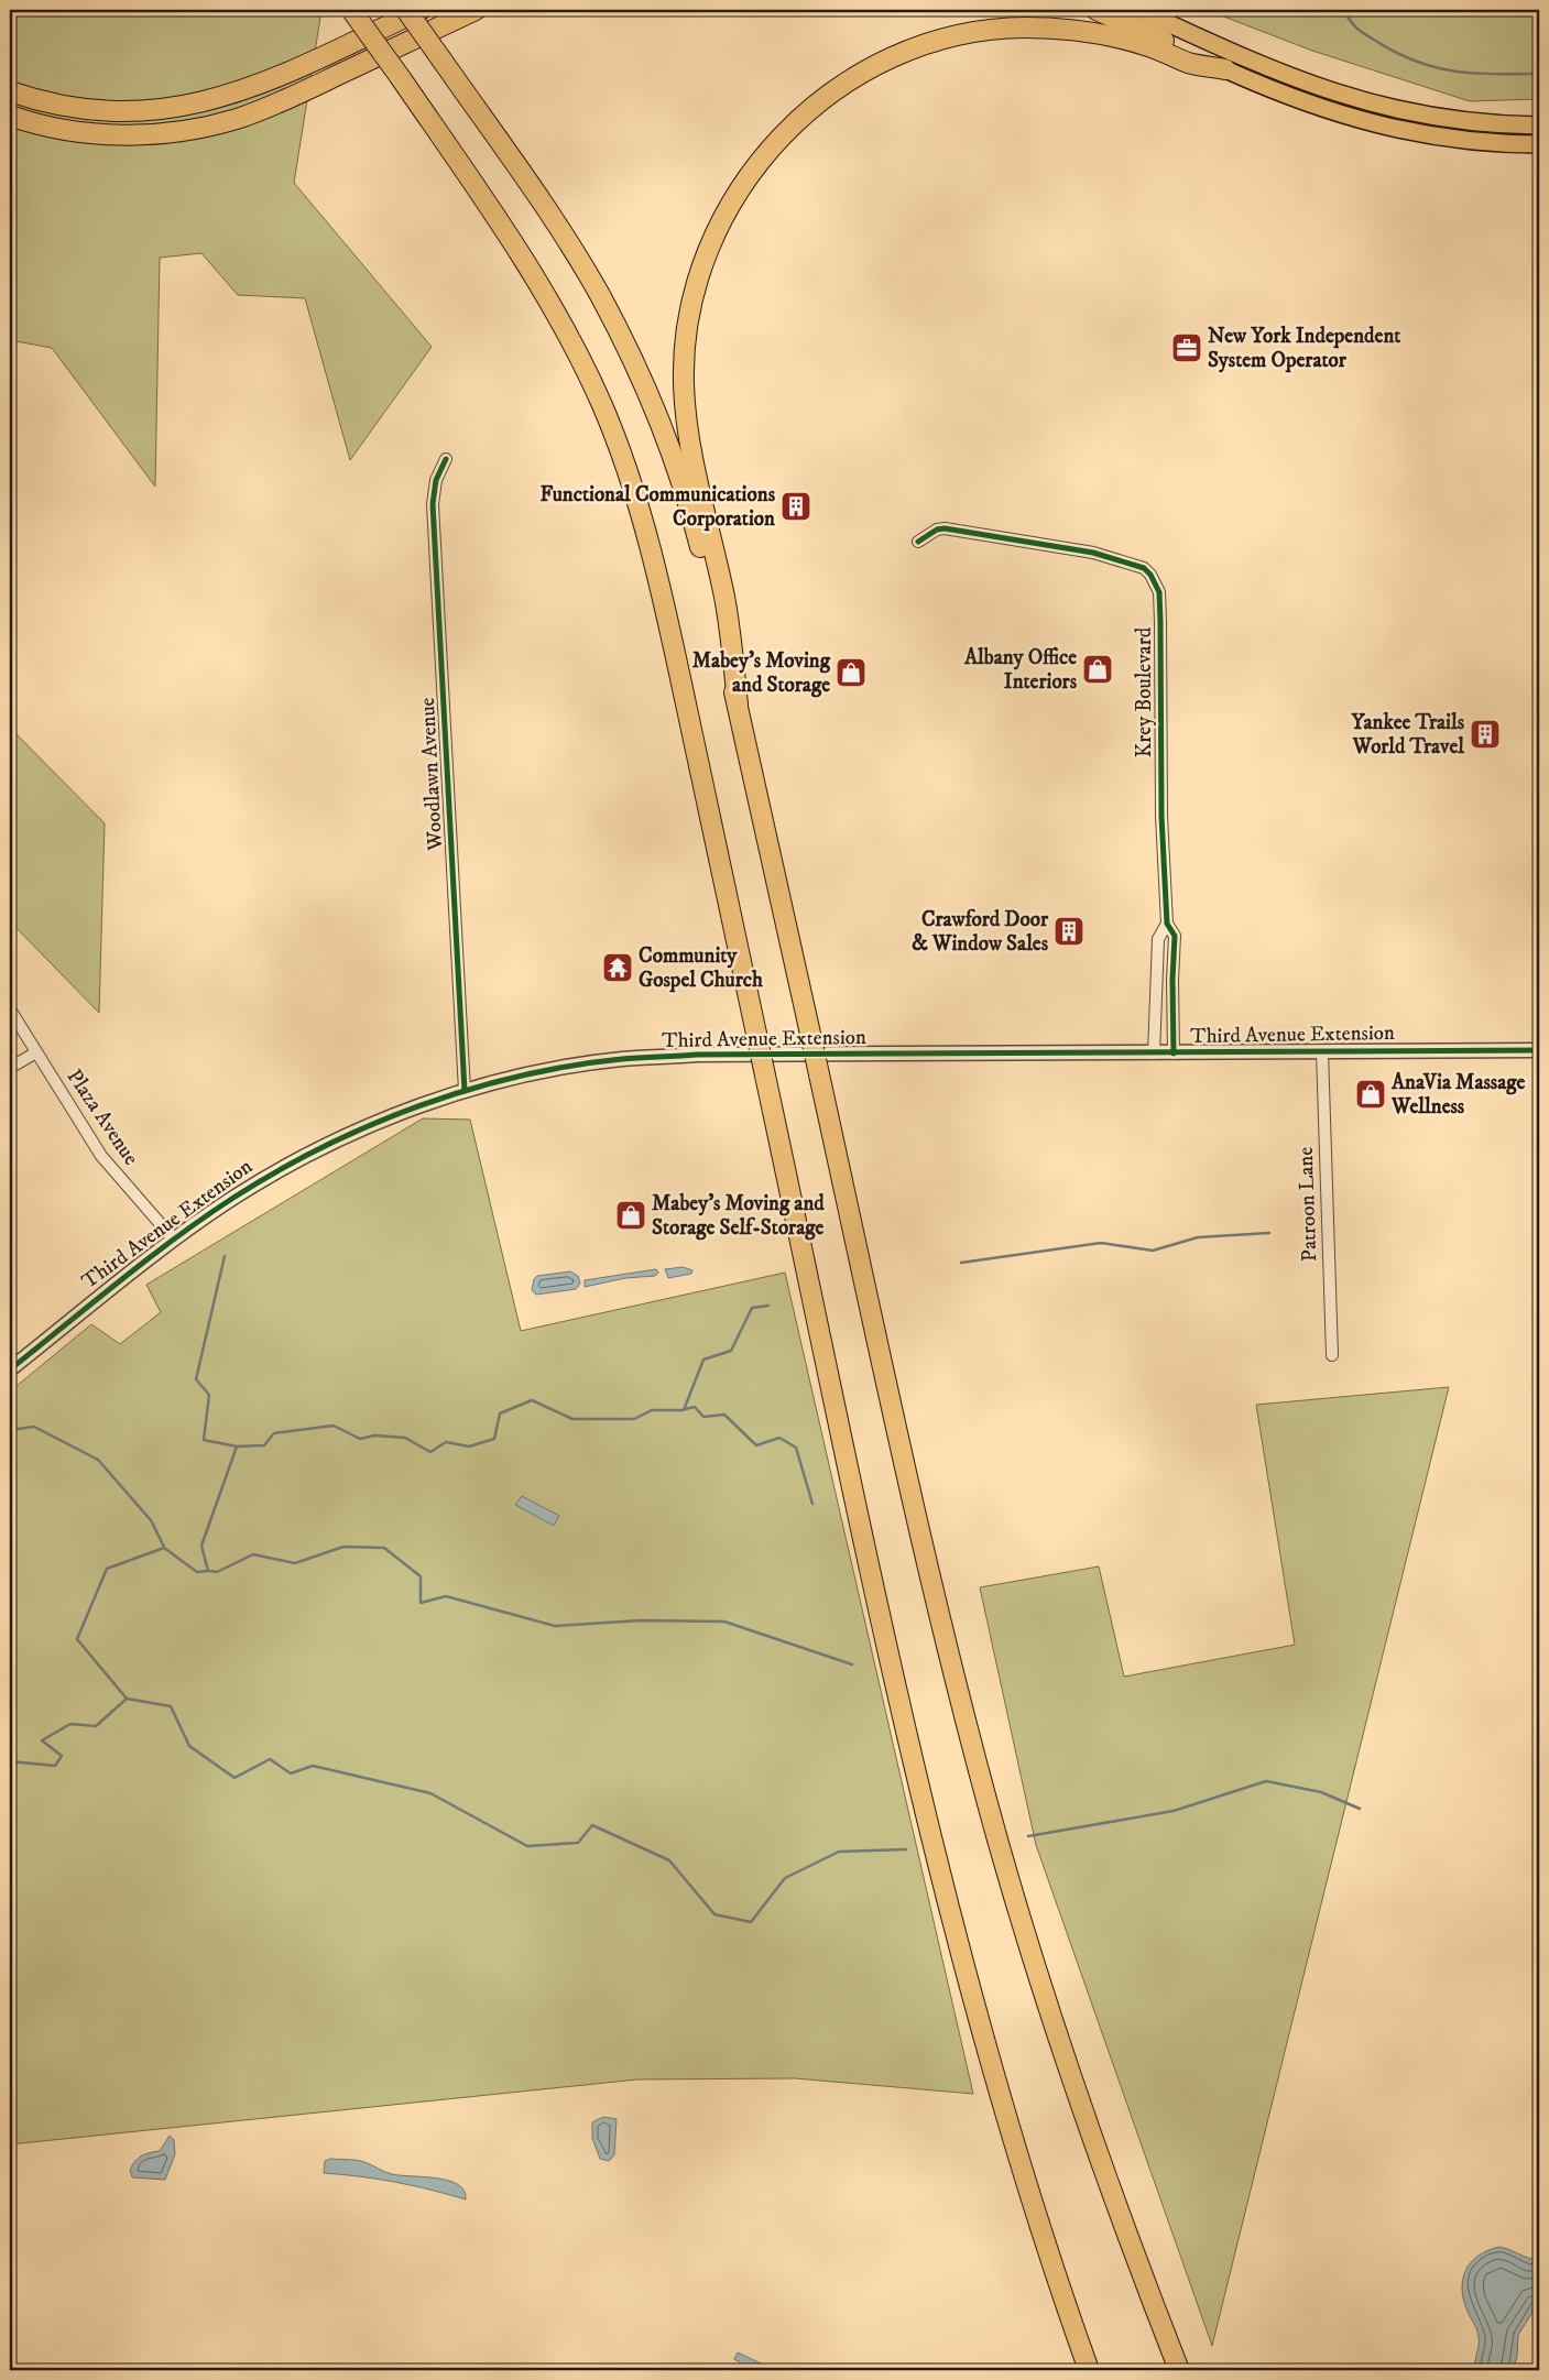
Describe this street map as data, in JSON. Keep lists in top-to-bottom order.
{
  "streets": {
    "street": [
      "Krey Boulevard",
      "Woodlawn Avenue",
      "Third Avenue Extension",
      "Plaza Avenue",
      "Patroon Lane"
    ]
  },
  "crossings": [
    ["Krey Boulevard", "Third Avenue Extension"],
    ["Woodlawn Avenue", "Third Avenue Extension"],
    ["Third Avenue Extension", "Plaza Avenue"],
    ["Third Avenue Extension", "Patroon Lane"]
  ],
  "places": {
    "office": ["New York Independent System Operator"],
    "building": ["Functional Communications Corporation", "Yankee Trails World Travel", "Crawford Door & Window Sales"],
    "shop": [
      "Albany Office Interiors",
      "Mabey's Moving and Storage",
      "AnaVia Massage Wellness",
      "Mabey's Moving and Storage Self-Storage"
    ],
    "temple": ["Community Gospel Church"]
  }
}
